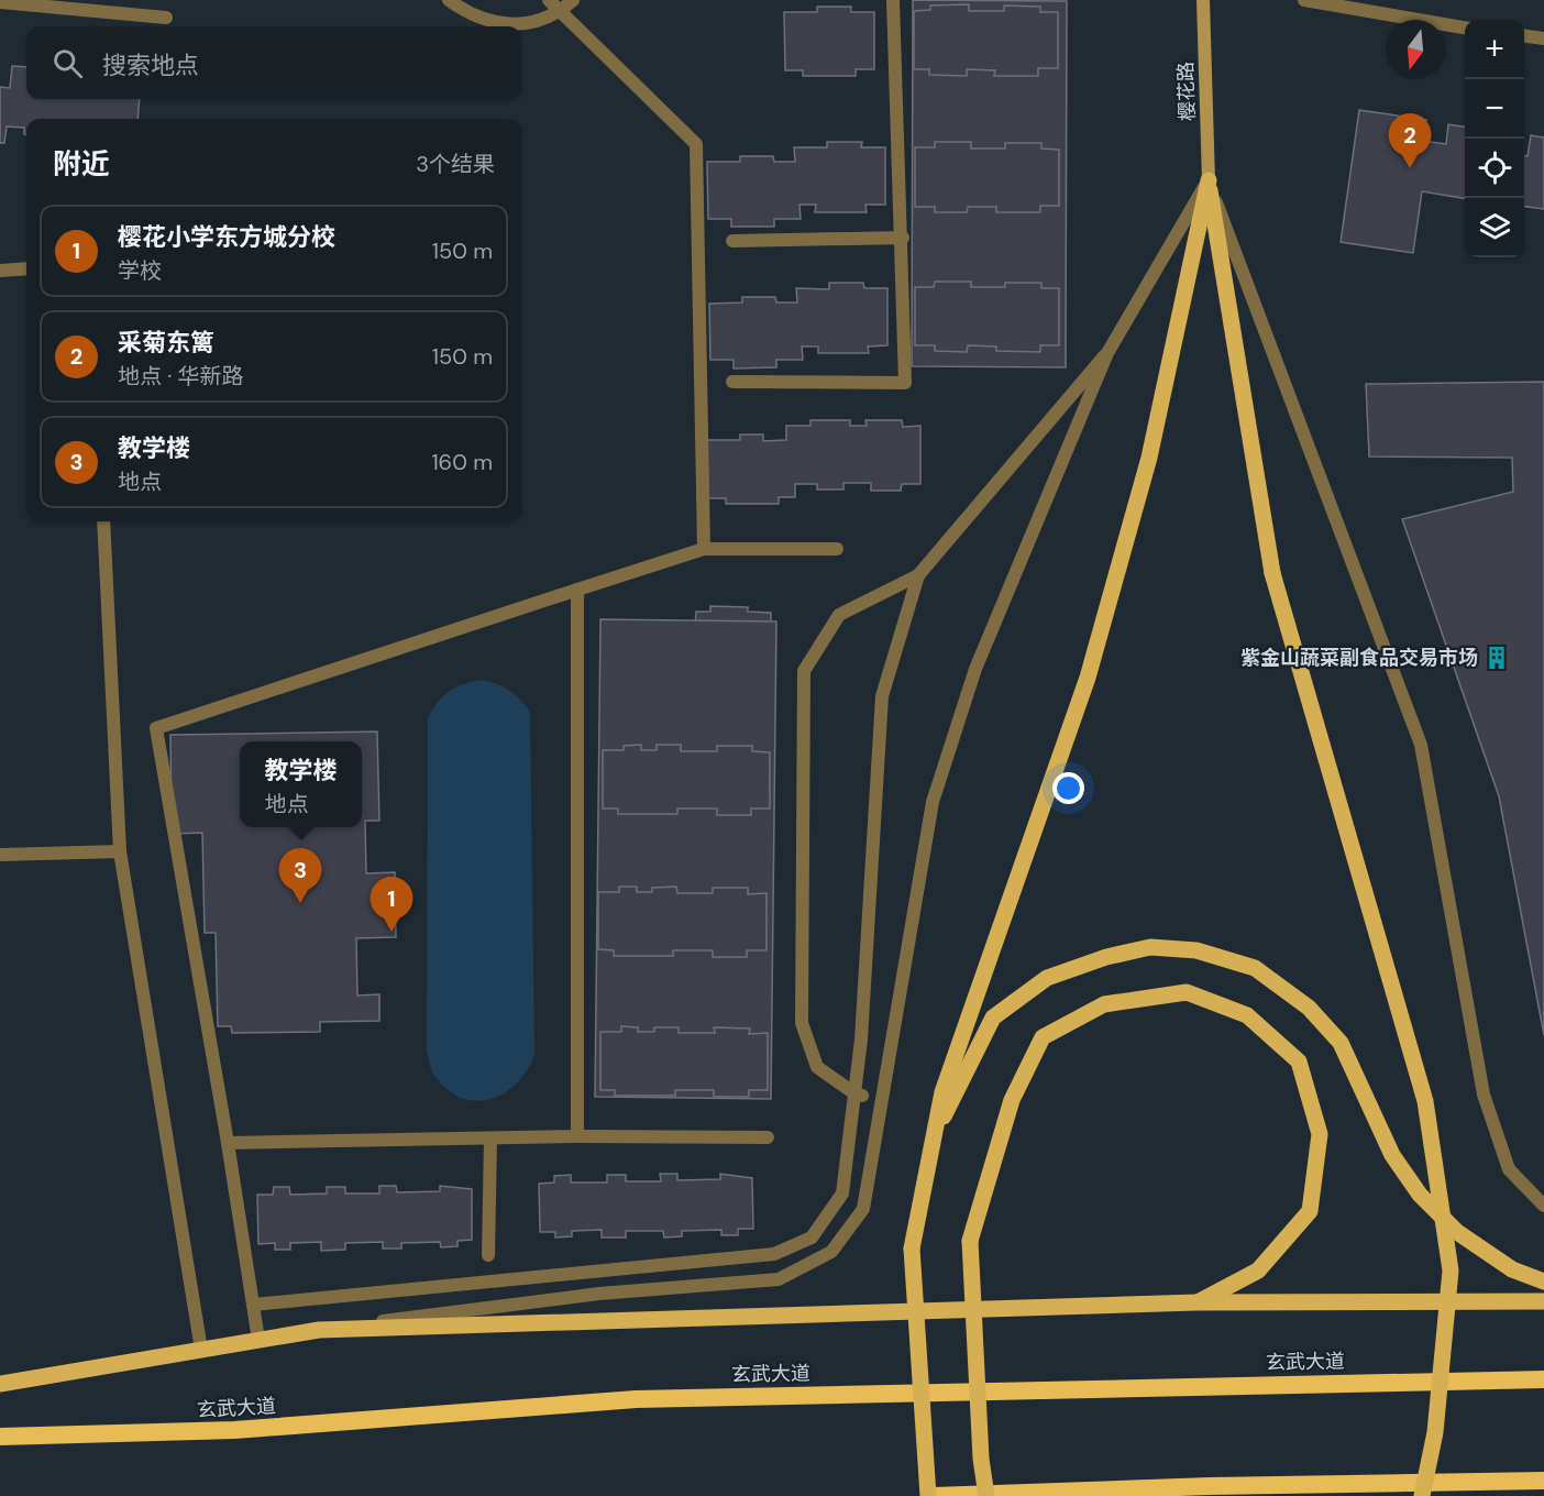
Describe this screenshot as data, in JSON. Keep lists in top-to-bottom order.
{
  "streets": {
    "highway": ["玄武大道"],
    "main road": ["樱花路"]
  },
  "places": {
    "building": ["紫金山蔬菜副食品交易市场"]
  },
  "north": "bottom",
  "page": {
    "map_buttons": ["+", "−"],
    "search": "搜索地点",
    "pins": ["2", "3", "1"],
    "heading": ["附近", "3个结果"],
    "list": [
      {
        "mark": "1",
        "name": "樱花小学东方城分校",
        "note": "学校",
        "value": "150 m"
      },
      {
        "mark": "2",
        "name": "采菊东篱",
        "note": "地点 · 华新路",
        "value": "150 m"
      },
      {
        "mark": "3",
        "name": "教学楼",
        "note": "地点",
        "value": "160 m"
      }
    ],
    "popup": ["教学楼", "地点"]
  }
}
